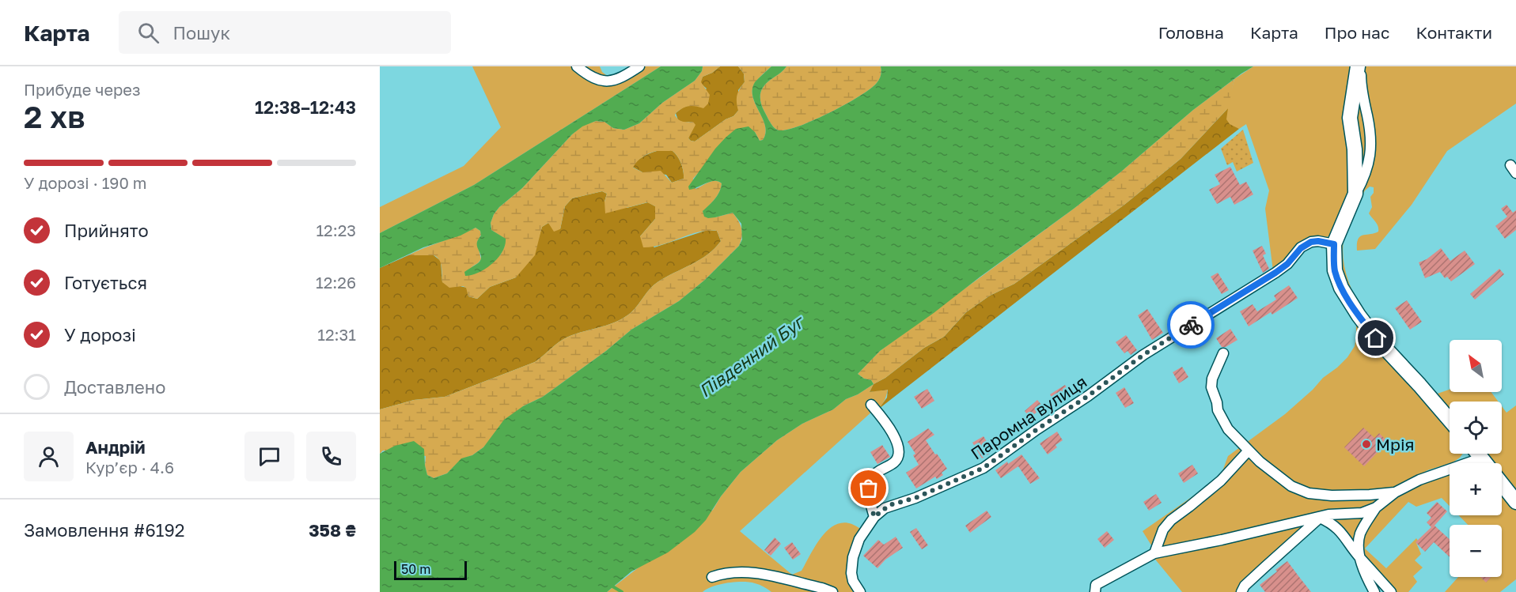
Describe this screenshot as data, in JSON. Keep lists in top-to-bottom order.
{
  "streets": {
    "street": ["Паромна вулиця"]
  },
  "water": ["Південний Буг"],
  "places": ["Мрія"],
  "scale_bar": "50 m",
  "north": "top left",
  "page": {
    "header": "Карта",
    "search": "Пошук",
    "nav": [
      "Головна",
      "Карта",
      "Про нас",
      "Контакти"
    ],
    "heading": ["2 хв", "Прибуде через", "12:38–12:43"],
    "panel": [
      "Андрій",
      "Кур’єр · 4.6",
      "Замовлення #6192",
      "358 ₴"
    ],
    "bar": "У дорозі · 190 m",
    "list": [
      ["Прийнято", "12:23"],
      ["Готується", "12:26"],
      ["У дорозі", "12:31"],
      "Доставлено"
    ],
    "map_buttons": ["+", "−"],
    "scale": "50 m"
  }
}
